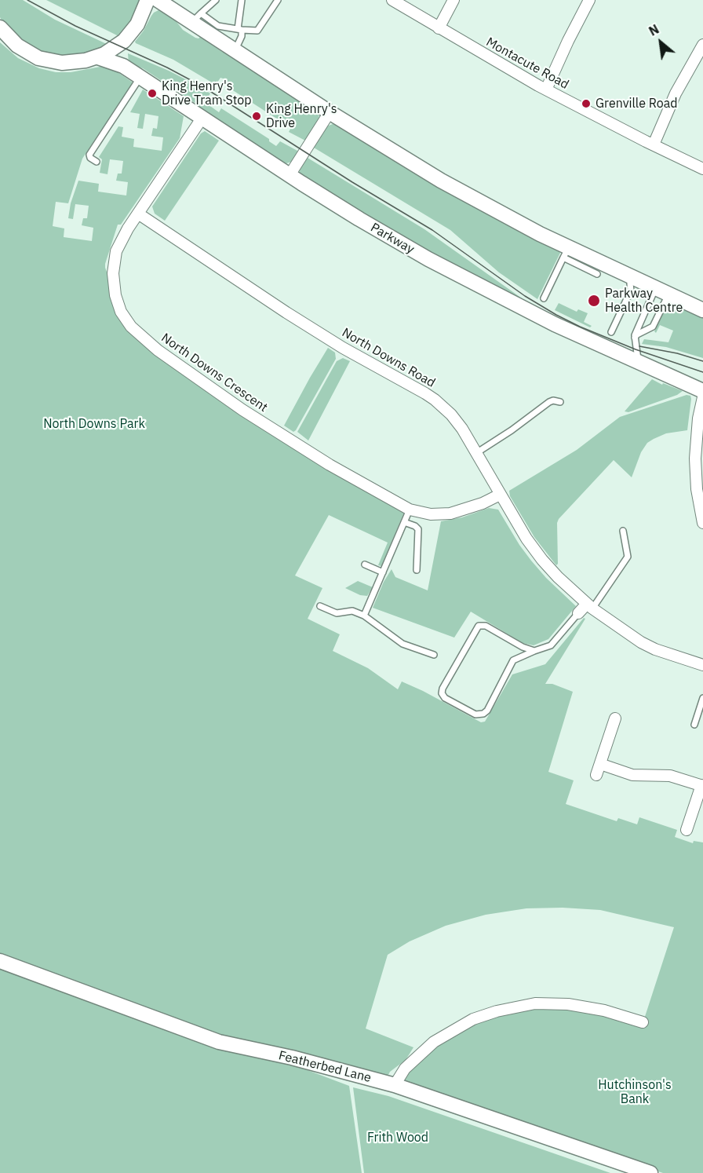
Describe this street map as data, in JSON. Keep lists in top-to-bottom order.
{
  "streets": {
    "street": [
      "Montacute Road",
      "Parkway",
      "North Downs Road",
      "North Downs Crescent",
      "Featherbed Lane"
    ]
  },
  "crossings": [
    ["Parkway", "North Downs Crescent"],
    ["North Downs Road", "North Downs Crescent"]
  ],
  "parks": ["North Downs Park", "Hutchinson's Bank", "Frith Wood"],
  "places": [
    "King Henry's Drive Tram Stop",
    "Grenville Road",
    "King Henry's Drive",
    "Parkway Health Centre"
  ],
  "north": "top left"
}
